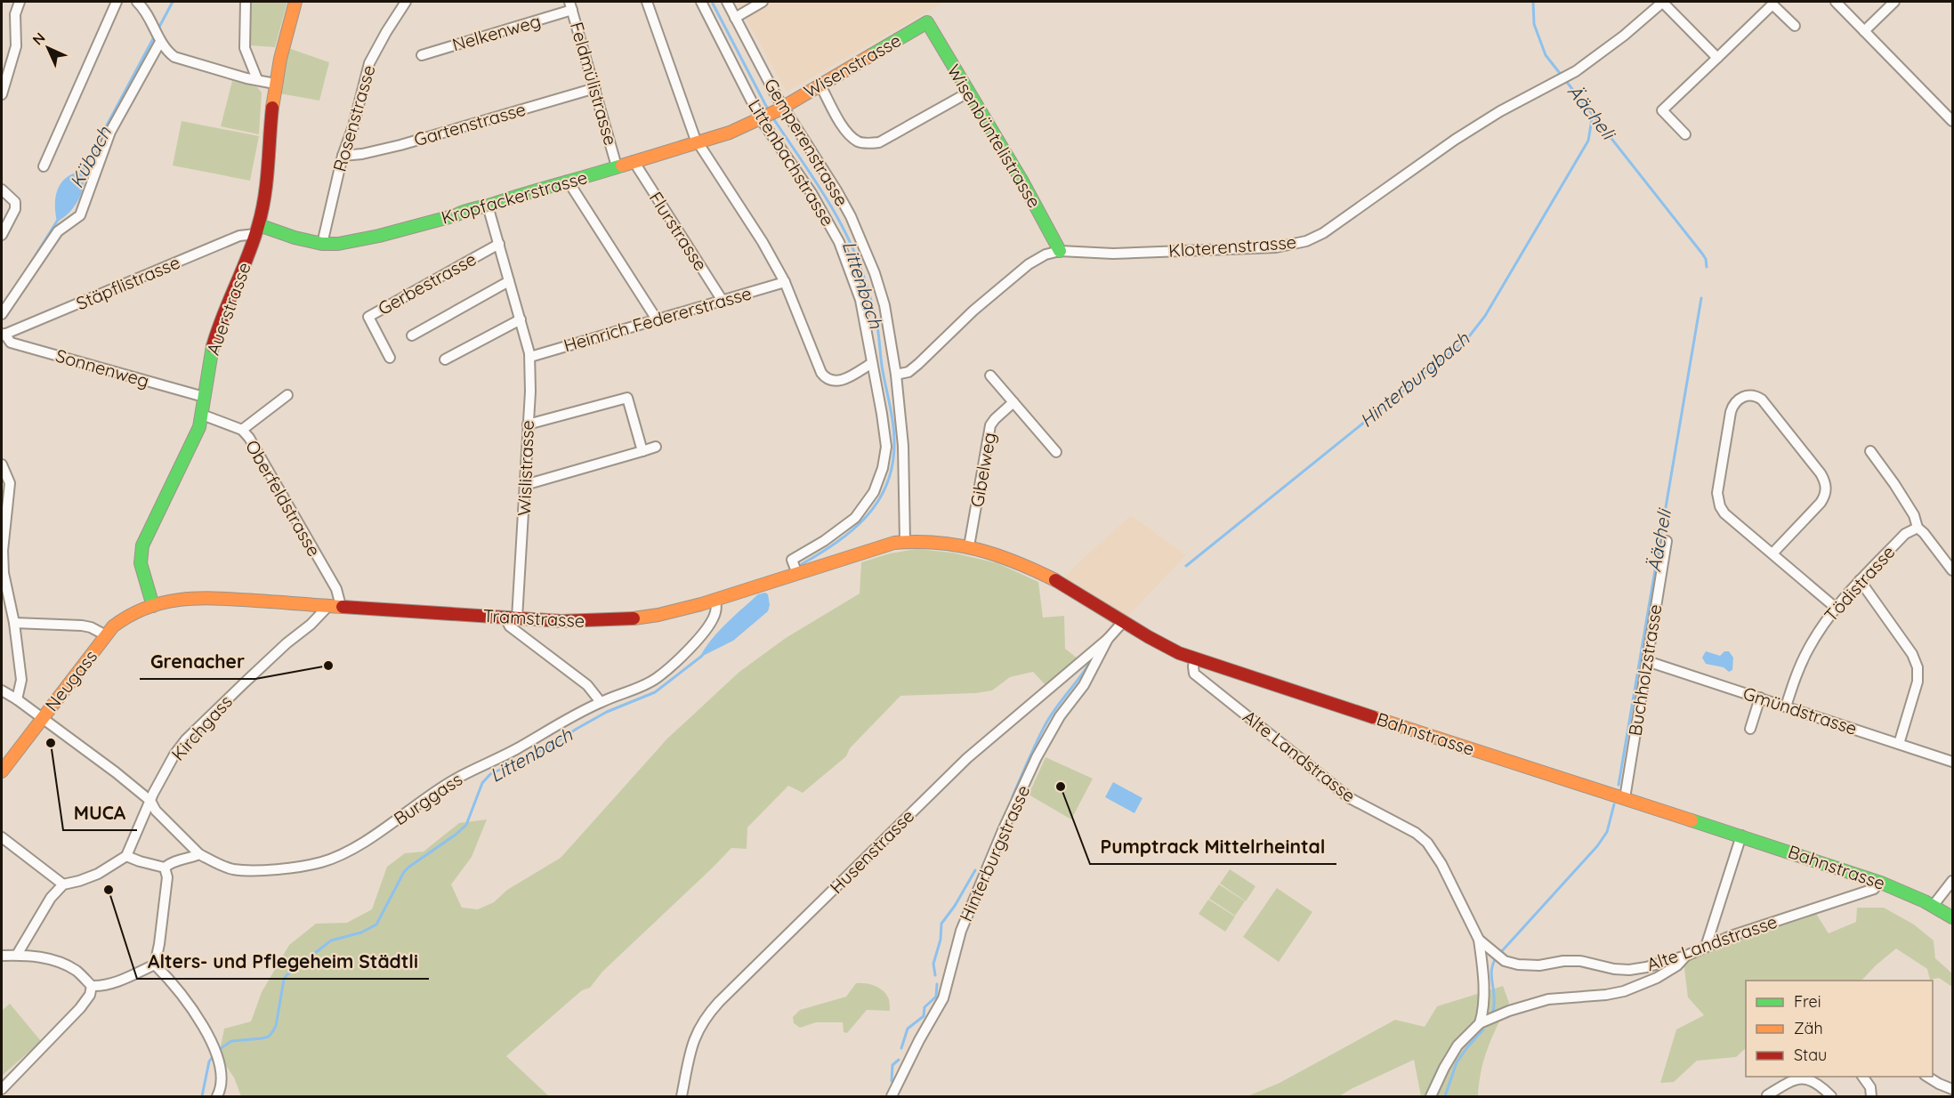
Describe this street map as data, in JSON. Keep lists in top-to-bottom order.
{
  "streets": {
    "main road": [
      "Wisenstrasse",
      "Wisenbüntelistrasse",
      "Kropfackerstrasse",
      "Auerstrasse",
      "Tramstrasse",
      "Neugass",
      "Bahnstrasse"
    ],
    "street": [
      "Nelkenweg",
      "Feldmülistrasse",
      "Rosenstrasse",
      "Gartenstrasse",
      "Gemperenstrasse",
      "Littenbachstrasse",
      "Flurstrasse",
      "Kloterenstrasse",
      "Stäpflistrasse",
      "Gerbestrasse",
      "Heinrich Federerstrasse",
      "Sonnenweg",
      "Wislistrasse",
      "Gibelweg",
      "Oberfeldstrasse",
      "Tödistrasse",
      "Buchholzstrasse",
      "Gmündstrasse",
      "Kirchgass",
      "Alte Landstrasse",
      "Burggass",
      "Husenstrasse",
      "Hinterburgstrasse"
    ]
  },
  "crossings": [
    ["Nelkenweg", "Feldmülistrasse"],
    ["Wisenstrasse", "Wisenbüntelistrasse"],
    ["Wisenstrasse", "Gemperenstrasse"],
    ["Wisenstrasse", "Littenbachstrasse"],
    ["Wisenstrasse", "Kropfackerstrasse"],
    ["Feldmülistrasse", "Gartenstrasse"],
    ["Feldmülistrasse", "Kropfackerstrasse"],
    ["Rosenstrasse", "Gartenstrasse"],
    ["Rosenstrasse", "Kropfackerstrasse"],
    ["Wisenbüntelistrasse", "Kloterenstrasse"],
    ["Gemperenstrasse", "Littenbachstrasse"],
    ["Gemperenstrasse", "Kropfackerstrasse"],
    ["Gemperenstrasse", "Kloterenstrasse"],
    ["Gemperenstrasse", "Tramstrasse"],
    ["Gemperenstrasse", "Bahnstrasse"],
    ["Littenbachstrasse", "Kropfackerstrasse"],
    ["Littenbachstrasse", "Tramstrasse"],
    ["Kropfackerstrasse", "Flurstrasse"],
    ["Kropfackerstrasse", "Stäpflistrasse"],
    ["Kropfackerstrasse", "Auerstrasse"],
    ["Kropfackerstrasse", "Wislistrasse"],
    ["Flurstrasse", "Heinrich Federerstrasse"],
    ["Stäpflistrasse", "Auerstrasse"],
    ["Stäpflistrasse", "Sonnenweg"],
    ["Gerbestrasse", "Wislistrasse"],
    ["Auerstrasse", "Sonnenweg"],
    ["Auerstrasse", "Oberfeldstrasse"],
    ["Auerstrasse", "Tramstrasse"],
    ["Auerstrasse", "Neugass"],
    ["Heinrich Federerstrasse", "Wislistrasse"],
    ["Wislistrasse", "Tramstrasse"],
    ["Gibelweg", "Bahnstrasse"],
    ["Oberfeldstrasse", "Tramstrasse"],
    ["Oberfeldstrasse", "Kirchgass"],
    ["Tödistrasse", "Gmündstrasse"],
    ["Tramstrasse", "Neugass"],
    ["Tramstrasse", "Kirchgass"],
    ["Tramstrasse", "Bahnstrasse"],
    ["Tramstrasse", "Burggass"],
    ["Buchholzstrasse", "Gmündstrasse"],
    ["Buchholzstrasse", "Bahnstrasse"],
    ["Neugass", "Burggass"],
    ["Kirchgass", "Burggass"],
    ["Bahnstrasse", "Alte Landstrasse"],
    ["Bahnstrasse", "Hinterburgstrasse"],
    ["Husenstrasse", "Hinterburgstrasse"]
  ],
  "water": [
    "Äächeli",
    "Kübach",
    "Littenbach",
    "Hinterburgbach"
  ],
  "places": [
    "Grenacher",
    "MUCA",
    "Pumptrack Mittelrheintal",
    "Alters- und Pflegeheim Städtli"
  ],
  "legend": ["Frei", "Zäh", "Stau"],
  "north": "top left"
}
